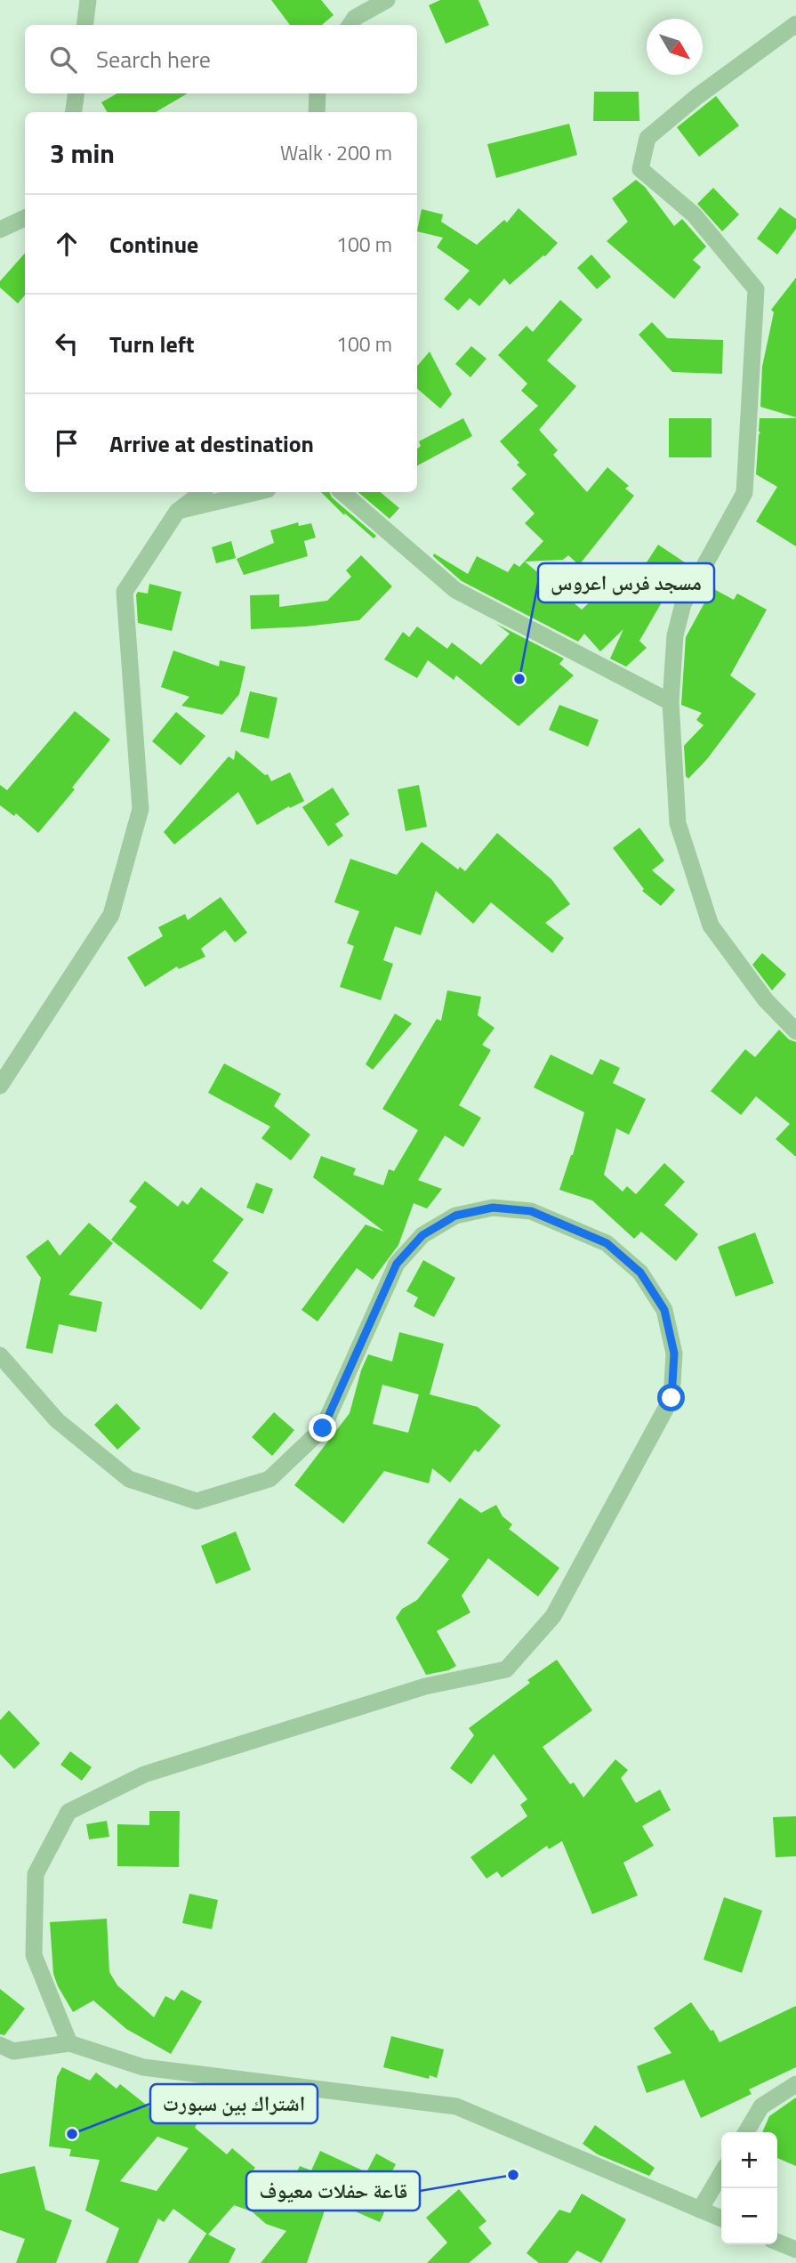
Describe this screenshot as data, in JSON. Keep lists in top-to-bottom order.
{
  "places": ["مسجد فرس اعروس", "اشتراك بين سبورت", "قاعة حفلات معيوف"],
  "north": "bottom right",
  "page": {
    "search": "Search here",
    "heading": ["3 min", "Walk · 200 m"],
    "list": [
      ["Continue", "100 m"],
      ["Turn left", "100 m"],
      "Arrive at destination"
    ],
    "map_buttons": ["+", "−"]
  }
}
